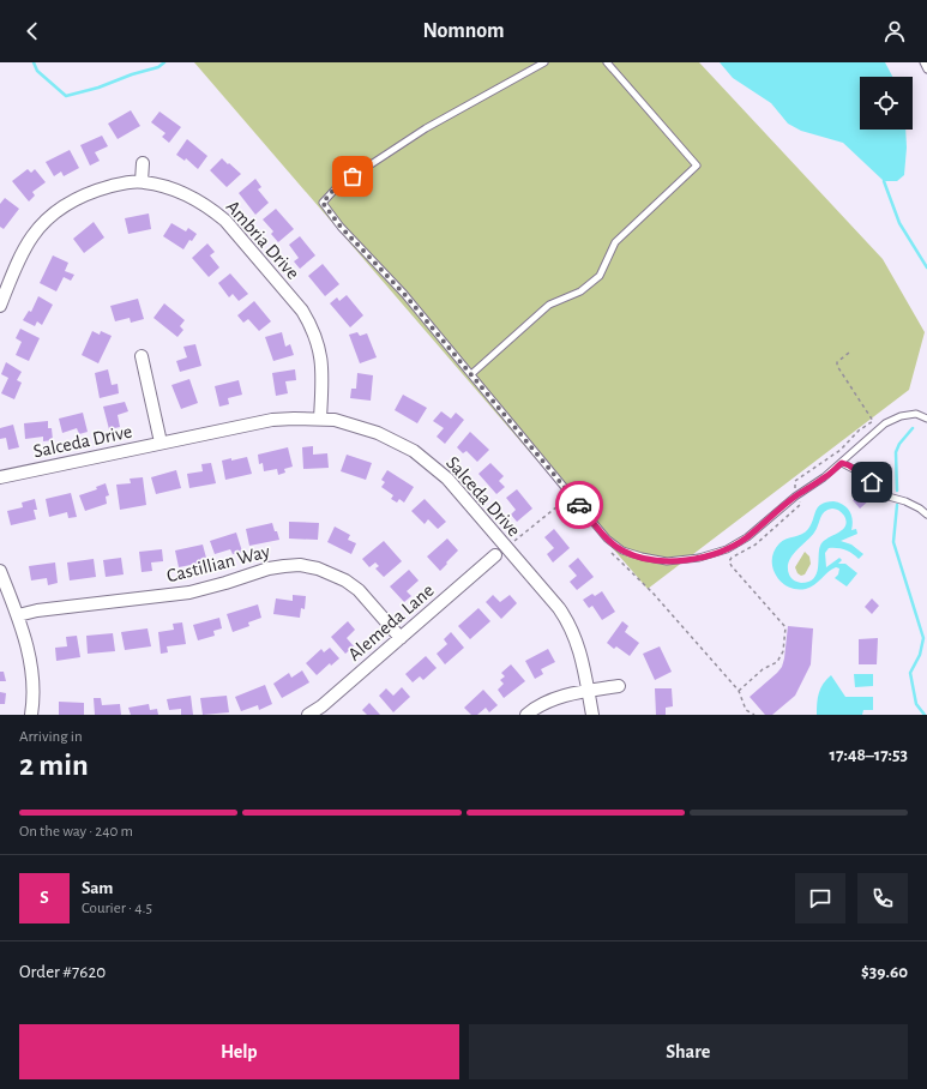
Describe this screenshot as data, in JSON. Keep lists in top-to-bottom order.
{
  "streets": {
    "street": [
      "Ambria Drive",
      "Salceda Drive",
      "Castillian Way",
      "Alemeda Lane"
    ]
  },
  "crossings": [
    ["Ambria Drive", "Salceda Drive"],
    ["Castillian Way", "Alemeda Lane"]
  ],
  "page": {
    "header": "Nomnom",
    "heading": ["2 min", "Arriving in", "17:48–17:53"],
    "panel": [
      "Sam",
      "Courier · 4.5",
      "Order #7620",
      "$39.60"
    ],
    "bar": "On the way · 240 m",
    "round": "S",
    "buttons": ["Help", "Share"]
  }
}
